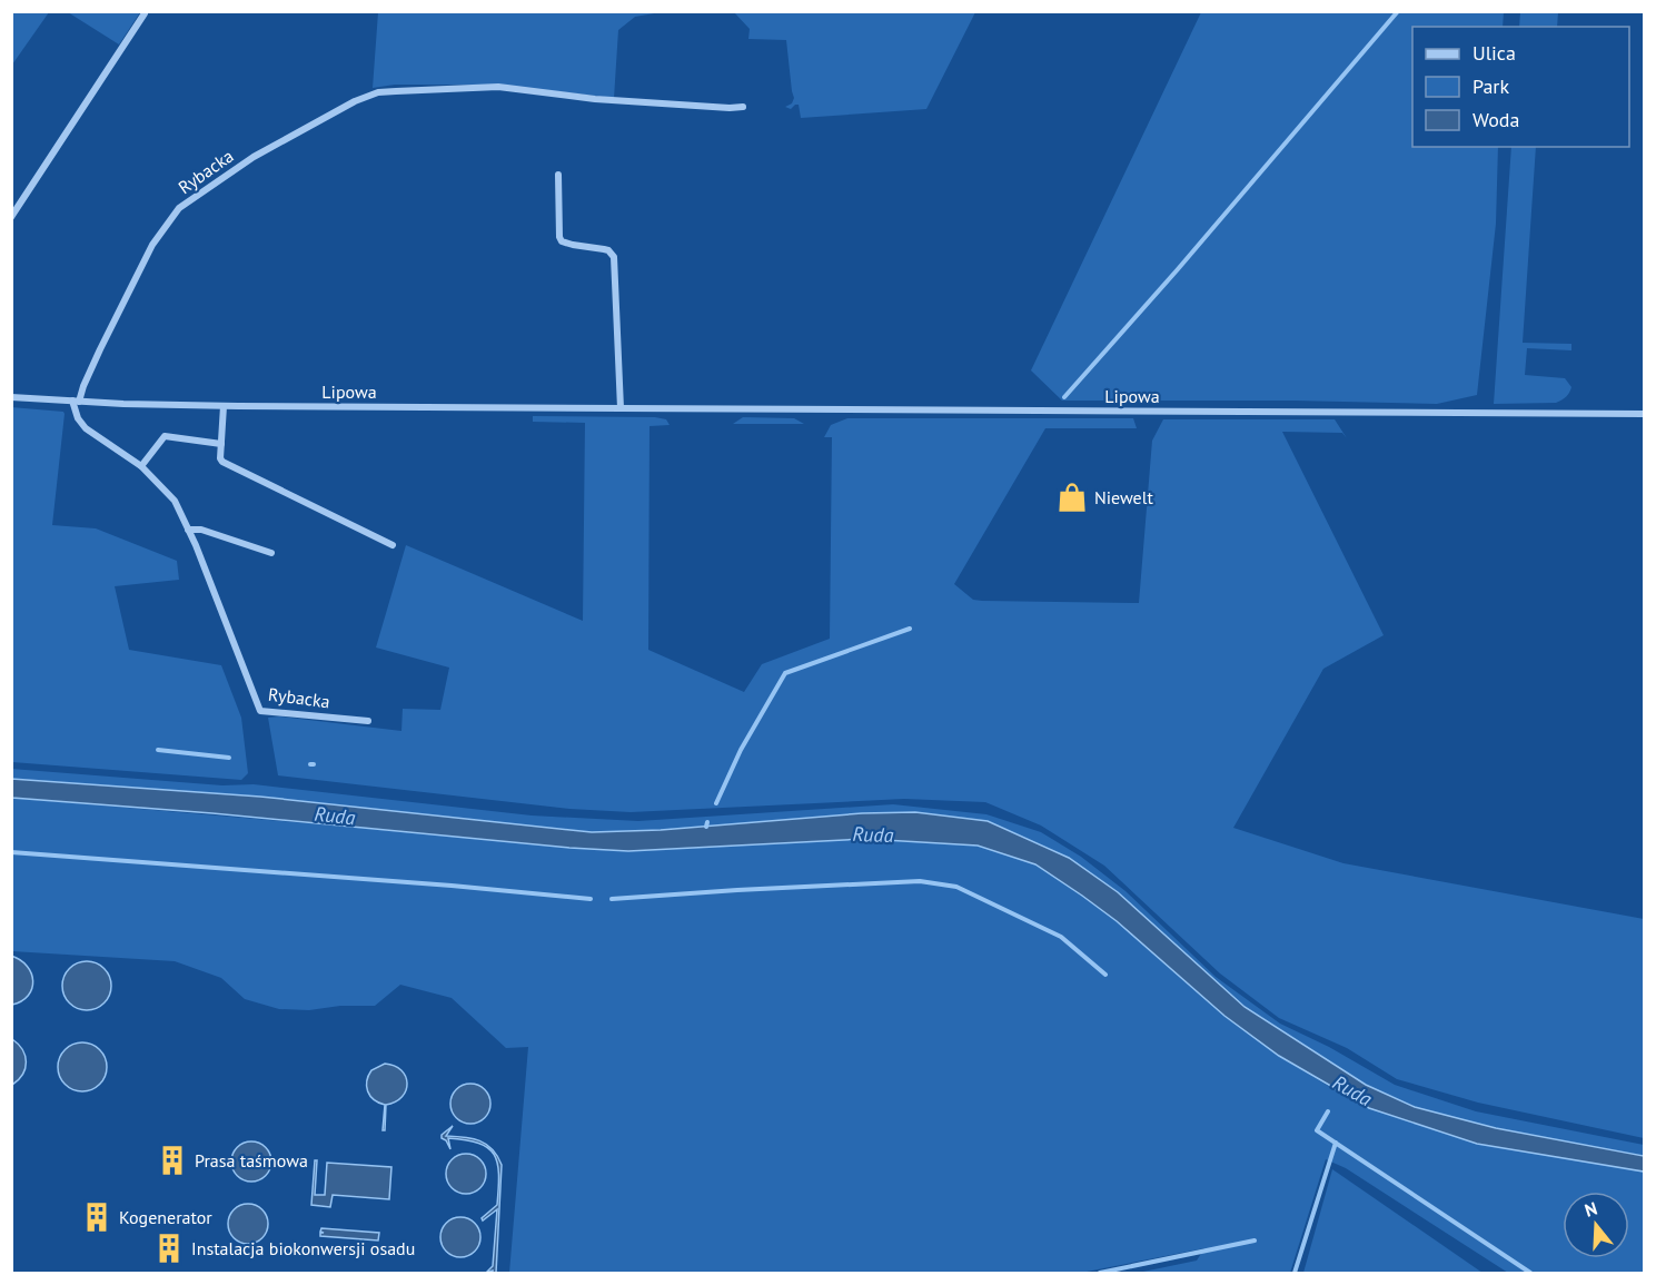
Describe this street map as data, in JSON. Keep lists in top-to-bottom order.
{
  "streets": {
    "street": ["Rybacka", "Lipowa"]
  },
  "crossings": [
    ["Rybacka", "Lipowa"]
  ],
  "water": ["Ruda"],
  "places": {
    "shop": ["Niewelt"],
    "building": ["Prasa taśmowa", "Kogenerator", "Instalacja biokonwersji osadu"]
  },
  "legend": ["Ulica", "Park", "Woda"],
  "north": "top"
}
